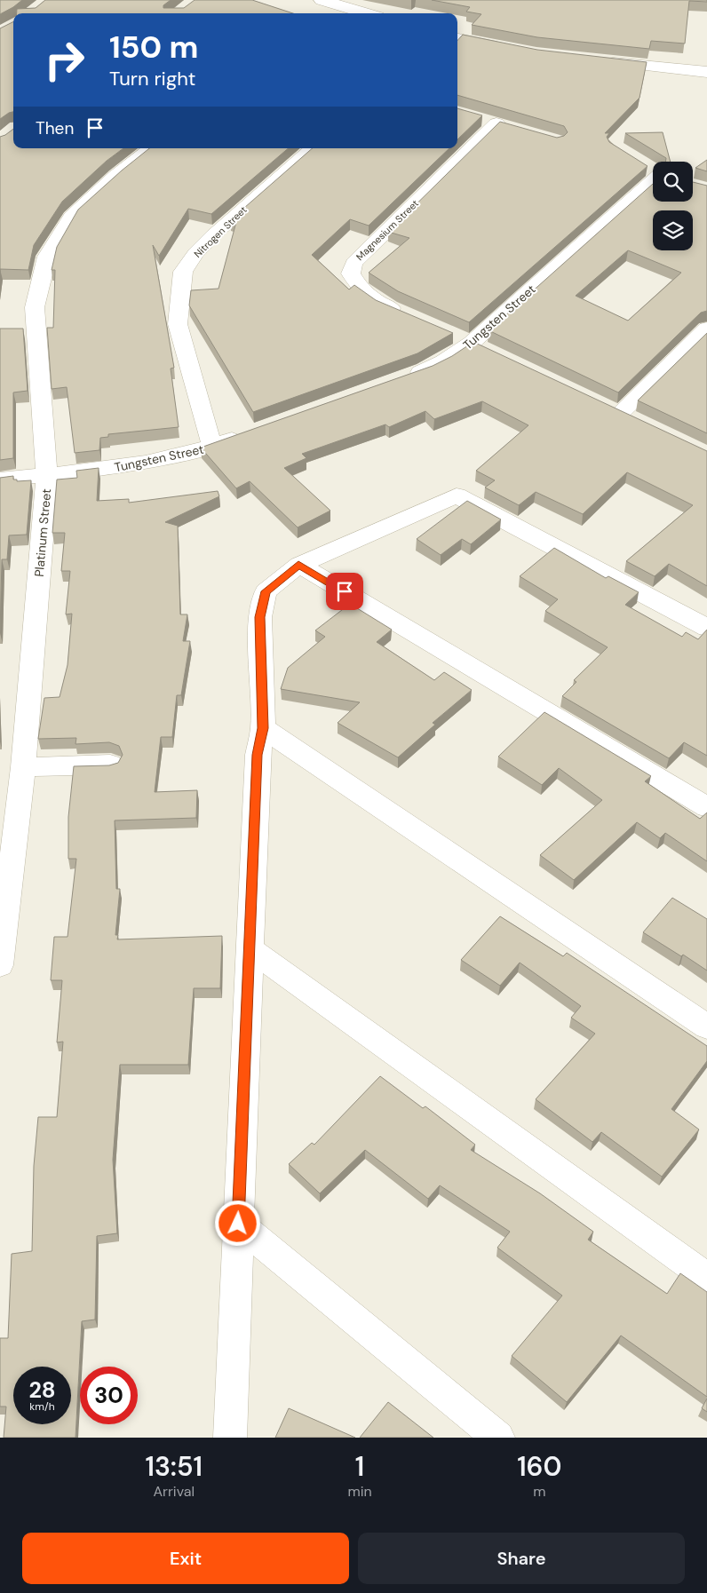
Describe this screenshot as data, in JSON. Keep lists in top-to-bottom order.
{
  "streets": {
    "street": [
      "Magnesium Street",
      "Nitrogen Street",
      "Tungsten Street",
      "Platinum Street"
    ]
  },
  "crossings": [
    ["Nitrogen Street", "Tungsten Street"],
    ["Tungsten Street", "Platinum Street"]
  ],
  "page": {
    "turn": ["150 m", "Turn right"],
    "then": "Then",
    "speed": "28 km/h",
    "limit": "30",
    "eta": [
      "13:51",
      "Arrival",
      "1",
      "min",
      "160",
      "m"
    ],
    "buttons": ["Exit", "Share"]
  }
}
